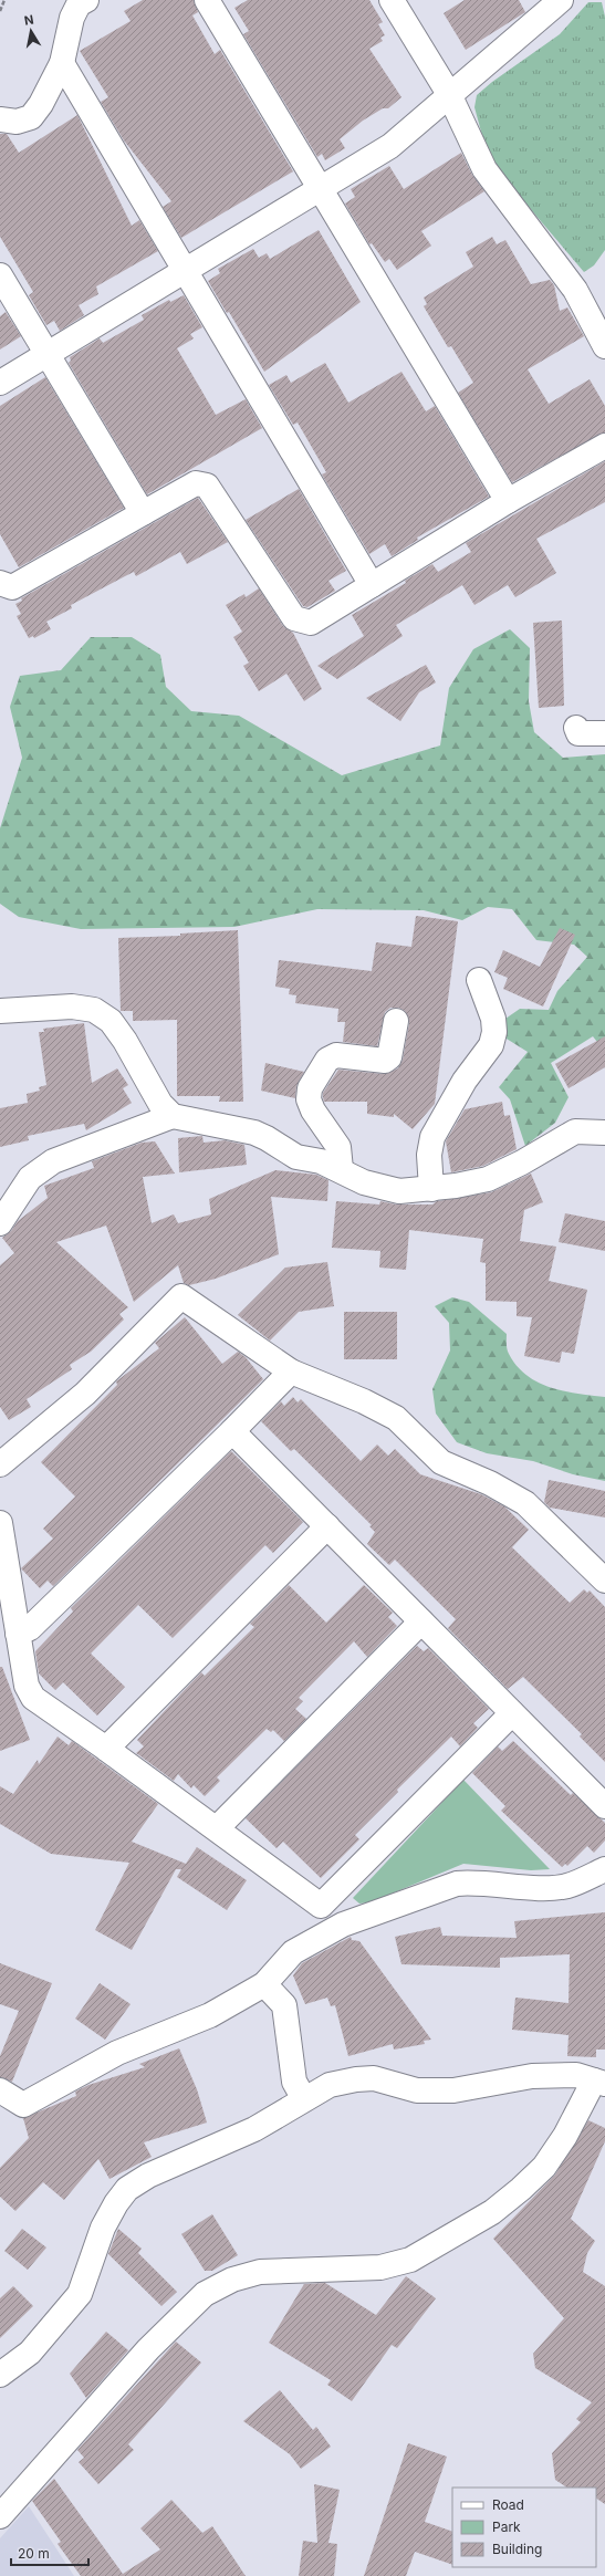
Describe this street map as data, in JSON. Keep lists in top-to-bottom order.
{
  "legend": ["Road", "Park", "Building"],
  "scale_bar": "20 m",
  "north": "top"
}
